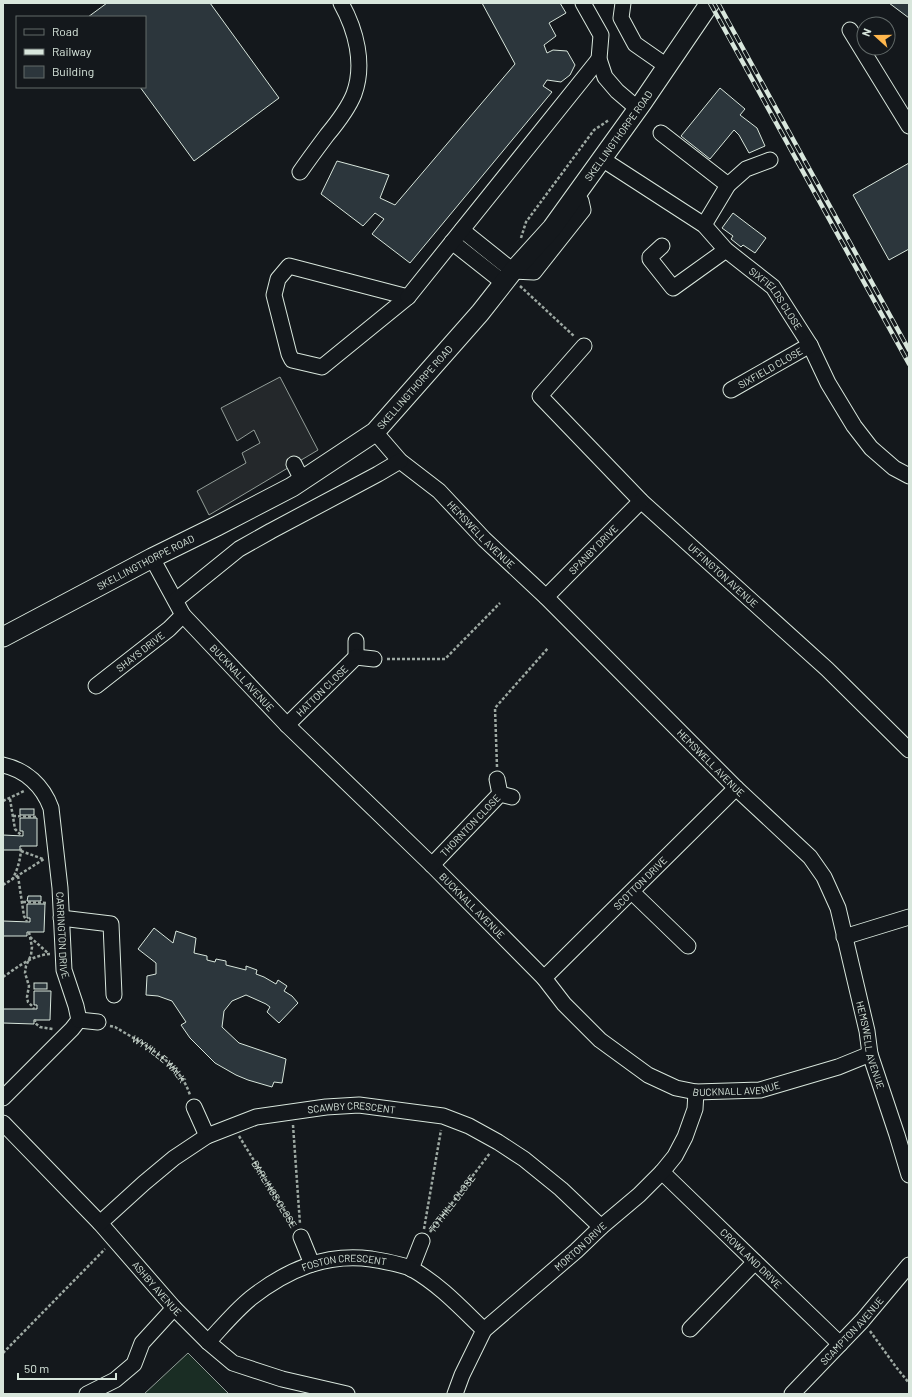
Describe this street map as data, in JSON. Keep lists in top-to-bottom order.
{
  "streets": {
    "main road": ["SKELLINGTHORPE ROAD"],
    "street": [
      "SIXFIELDS CLOSE",
      "SIXFIELD CLOSE",
      "HEMSWELL AVENUE",
      "SPANBY DRIVE",
      "UFFINGTON AVENUE",
      "SHAYS DRIVE",
      "BUCKNALL AVENUE",
      "HATTON CLOSE",
      "THORNTON CLOSE",
      "SCOTTON DRIVE",
      "CARRINGTON DRIVE",
      "SCAWBY CRESCENT",
      "BARLINGS CLOSE",
      "TOTHILL CLOSE",
      "MORTON DRIVE",
      "CROWLAND DRIVE",
      "FOSTON CRESCENT",
      "ASHBY AVENUE",
      "SCAMPTON AVENUE"
    ],
    "path": ["WYVILLE WALK"]
  },
  "crossings": [
    ["SKELLINGTHORPE ROAD", "SIXFIELDS CLOSE"],
    ["SKELLINGTHORPE ROAD", "HEMSWELL AVENUE"],
    ["SKELLINGTHORPE ROAD", "BUCKNALL AVENUE"],
    ["SIXFIELDS CLOSE", "SIXFIELD CLOSE"],
    ["HEMSWELL AVENUE", "SPANBY DRIVE"],
    ["HEMSWELL AVENUE", "BUCKNALL AVENUE"],
    ["HEMSWELL AVENUE", "SCOTTON DRIVE"],
    ["SPANBY DRIVE", "UFFINGTON AVENUE"],
    ["SHAYS DRIVE", "BUCKNALL AVENUE"],
    ["BUCKNALL AVENUE", "HATTON CLOSE"],
    ["BUCKNALL AVENUE", "THORNTON CLOSE"],
    ["BUCKNALL AVENUE", "SCOTTON DRIVE"],
    ["BUCKNALL AVENUE", "MORTON DRIVE"],
    ["SCAWBY CRESCENT", "BARLINGS CLOSE"],
    ["SCAWBY CRESCENT", "TOTHILL CLOSE"],
    ["SCAWBY CRESCENT", "MORTON DRIVE"],
    ["SCAWBY CRESCENT", "ASHBY AVENUE"],
    ["BARLINGS CLOSE", "FOSTON CRESCENT"],
    ["TOTHILL CLOSE", "FOSTON CRESCENT"],
    ["MORTON DRIVE", "CROWLAND DRIVE"],
    ["MORTON DRIVE", "FOSTON CRESCENT"],
    ["CROWLAND DRIVE", "SCAMPTON AVENUE"],
    ["FOSTON CRESCENT", "ASHBY AVENUE"]
  ],
  "legend": ["Road", "Railway", "Building"],
  "scale_bar": "50 m",
  "north": "left"
}
